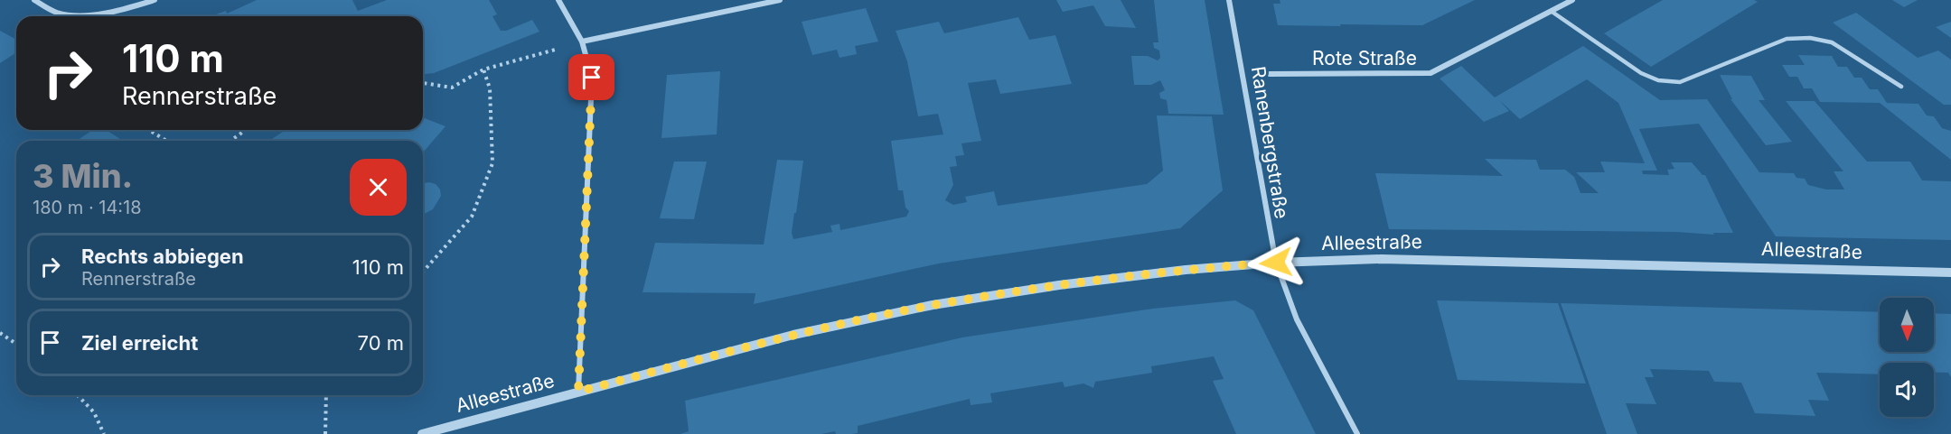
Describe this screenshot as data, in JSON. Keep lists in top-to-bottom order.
{
  "streets": {
    "street": ["Rote Straße", "Ranenbergstraße", "Alleestraße"]
  },
  "crossings": [
    ["Ranenbergstraße", "Alleestraße"]
  ],
  "north": "bottom",
  "page": {
    "turn": ["110 m", "Rennerstraße"],
    "heading": ["3 Min.", "180 m · 14:18"],
    "list": [
      {
        "name": "Rechts abbiegen",
        "note": "Rennerstraße",
        "value": "110 m"
      },
      {
        "name": "Ziel erreicht",
        "value": "70 m"
      }
    ]
  }
}
